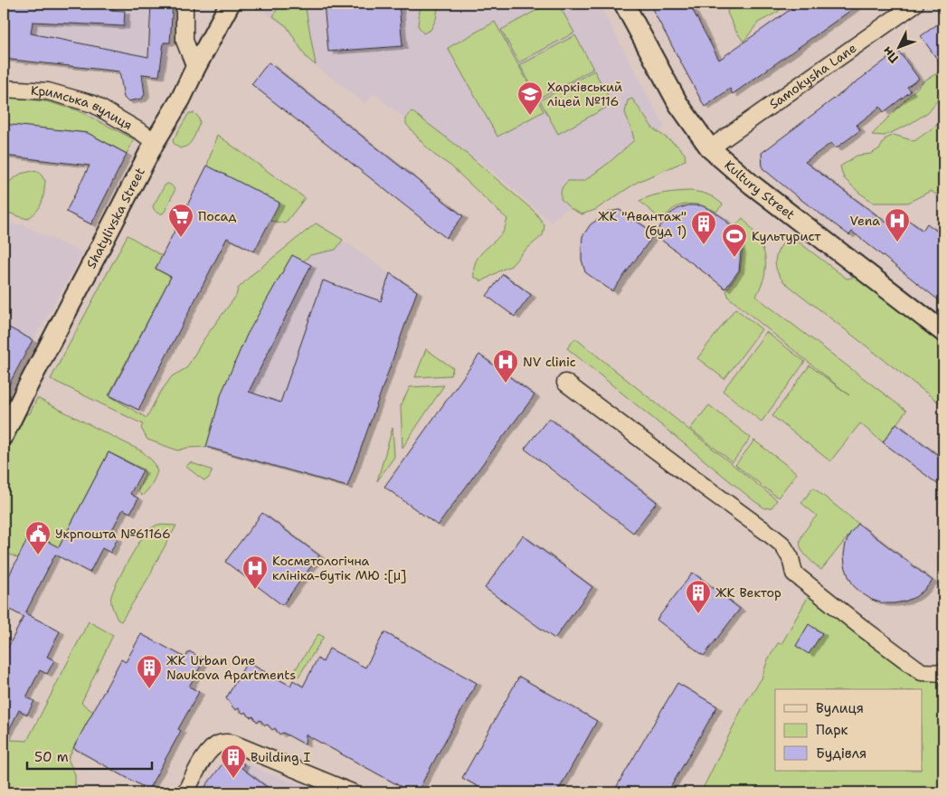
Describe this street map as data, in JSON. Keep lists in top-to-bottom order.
{
  "streets": {
    "street": [
      "Samokysha Lane",
      "Кримська вулиця",
      "Kultury Street",
      "Shatylivska Street"
    ]
  },
  "crossings": [
    ["Samokysha Lane", "Kultury Street"],
    ["Кримська вулиця", "Shatylivska Street"]
  ],
  "places": {
    "school or university": ["Харківський ліцей №116"],
    "supermarket": ["Посад"],
    "hospital": ["Vena", "NV clinic", "Косметологічна клініка-бутік МЮ :[μ]"],
    "building": [
      "ЖК \"Авантаж\" (буд 1)",
      "ЖК Вектор",
      "ЖК Urban One Naukova Apartments",
      "Building І"
    ],
    "sports": ["Культурист"],
    "public building": ["Укрпошта №61166"]
  },
  "legend": ["Вулиця", "Парк", "Будівля"],
  "scale_bar": "50 m",
  "north": "bottom left"
}
